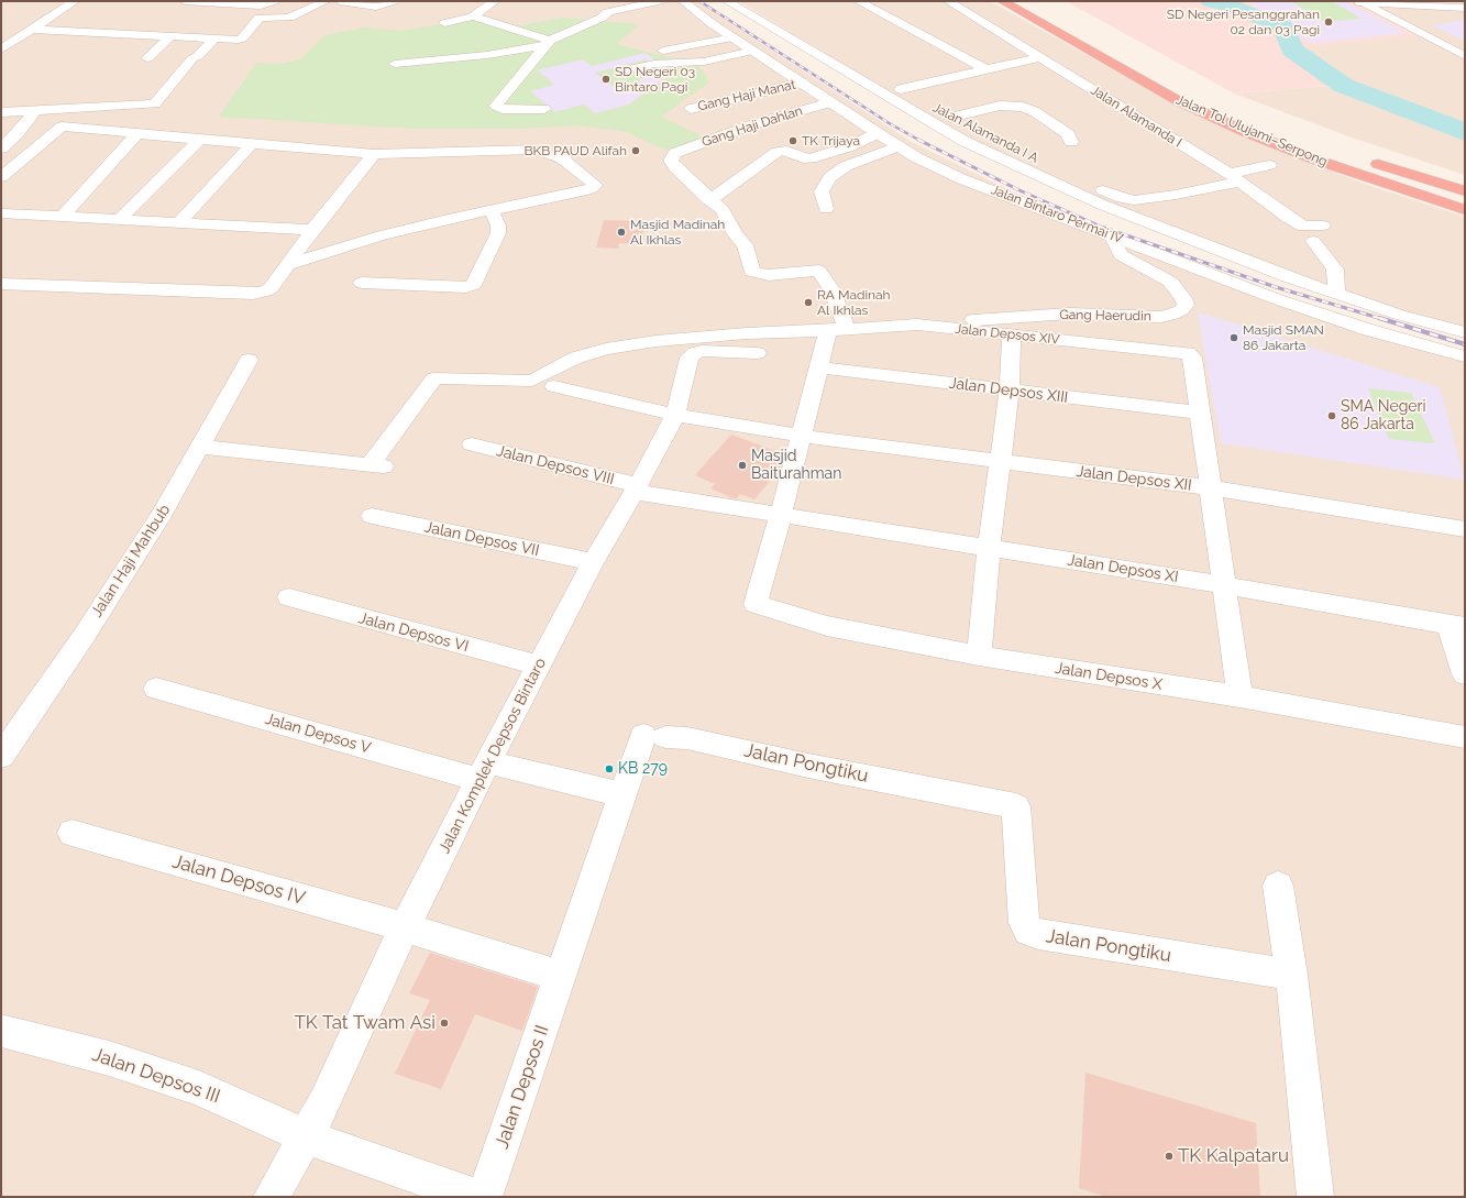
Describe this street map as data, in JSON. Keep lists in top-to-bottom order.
{
  "streets": {
    "highway": ["Jalan Tol Ulujami–Serpong"],
    "street": [
      "Gang Haji Manat",
      "Jalan Alamanda I",
      "Gang Haji Dahlan",
      "Jalan Alamanda I A",
      "Jalan Bintaro Permai IV",
      "Gang Haerudin",
      "Jalan Depsos XIV",
      "Jalan Depsos XIII",
      "Jalan Depsos VIII",
      "Jalan Depsos XII",
      "Jalan Depsos VII",
      "Jalan Haji Mahbub",
      "Jalan Depsos XI",
      "Jalan Depsos VI",
      "Jalan Depsos X",
      "Jalan Depsos V",
      "Jalan Komplek Depsos Bintaro",
      "Jalan Pongtiku",
      "Jalan Depsos IV",
      "Jalan Depsos III",
      "Jalan Depsos II"
    ]
  },
  "crossings": [
    ["Gang Haji Manat", "Jalan Bintaro Permai IV"],
    ["Jalan Alamanda I", "Jalan Alamanda I A"],
    ["Gang Haji Dahlan", "Jalan Bintaro Permai IV"],
    ["Jalan Bintaro Permai IV", "Gang Haerudin"],
    ["Gang Haerudin", "Jalan Depsos XIV"],
    ["Jalan Depsos XIV", "Jalan Depsos XIII"],
    ["Jalan Depsos XIV", "Jalan Haji Mahbub"],
    ["Jalan Depsos VIII", "Jalan Depsos XI"],
    ["Jalan Depsos VIII", "Jalan Depsos X"],
    ["Jalan Depsos VIII", "Jalan Komplek Depsos Bintaro"],
    ["Jalan Depsos XII", "Jalan Komplek Depsos Bintaro"],
    ["Jalan Depsos VII", "Jalan Komplek Depsos Bintaro"],
    ["Jalan Depsos XI", "Jalan Depsos X"],
    ["Jalan Depsos VI", "Jalan Komplek Depsos Bintaro"],
    ["Jalan Depsos V", "Jalan Komplek Depsos Bintaro"],
    ["Jalan Komplek Depsos Bintaro", "Jalan Depsos IV"],
    ["Jalan Komplek Depsos Bintaro", "Jalan Depsos III"],
    ["Jalan Pongtiku", "Jalan Depsos II"]
  ],
  "places": [
    "SD Negeri Pesanggrahan 02 dan 03 Pagi",
    "SD Negeri 03 Bintaro Pagi",
    "TK Trijaya",
    "BKB PAUD Alifah",
    "Masjid Madinah Al Ikhlas",
    "RA Madinah Al Ikhlas",
    "Masjid SMAN 86 Jakarta",
    "SMA Negeri 86 Jakarta",
    "Masjid Baiturahman",
    "KB 279",
    "TK Tat Twam Asi",
    "TK Kalpataru"
  ]
}
